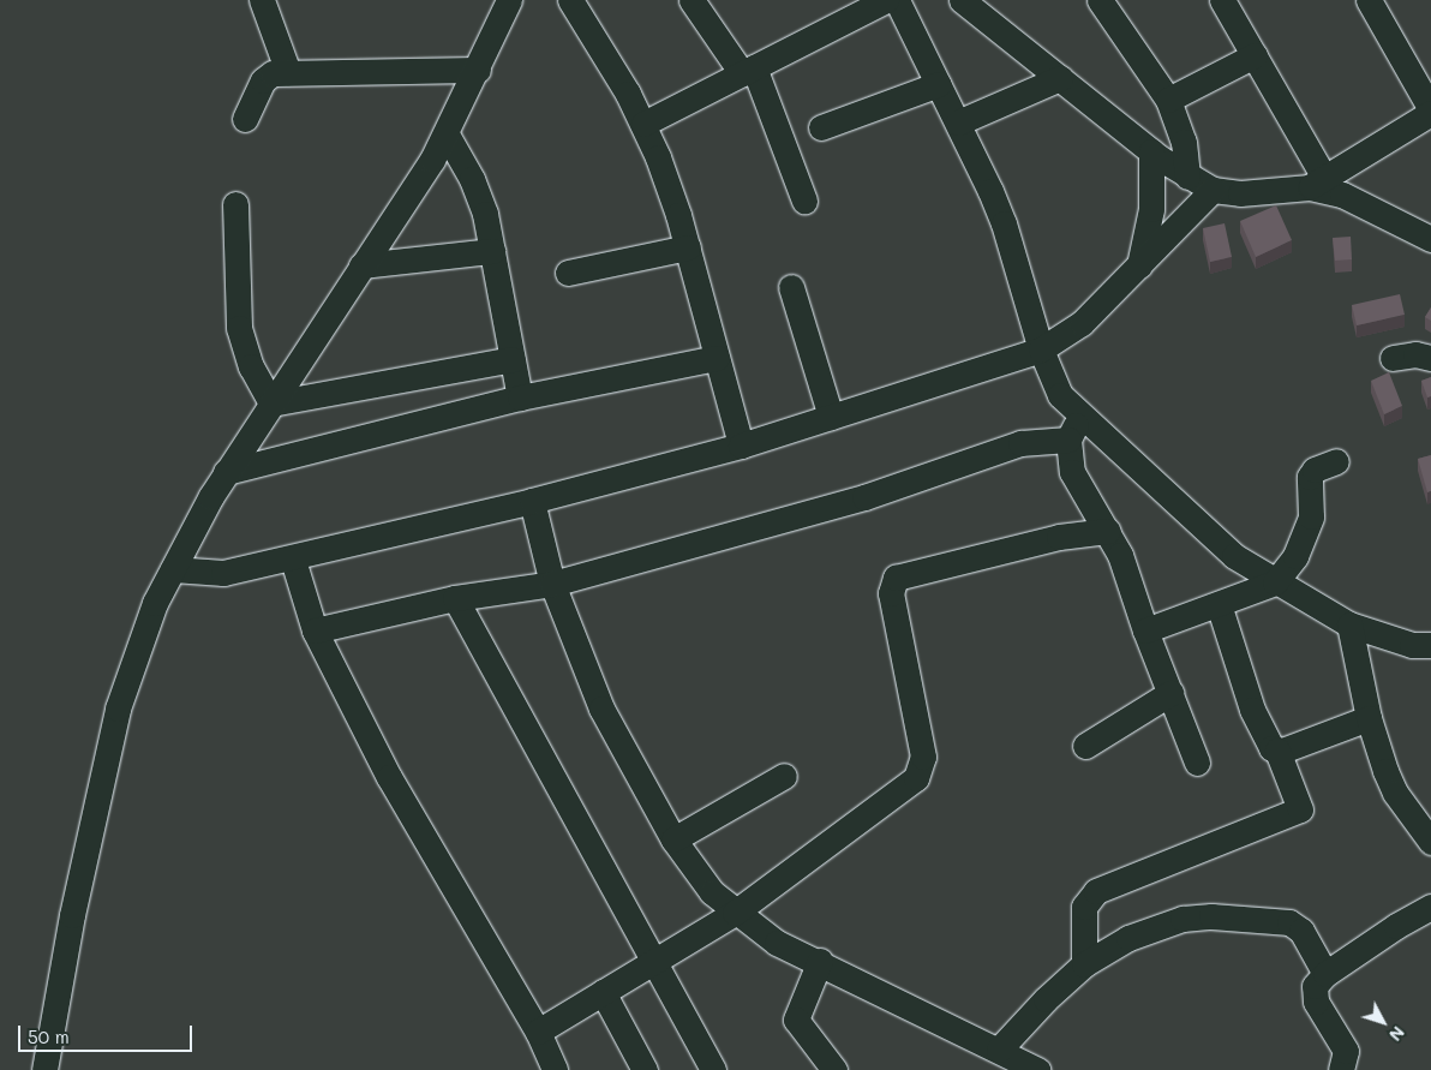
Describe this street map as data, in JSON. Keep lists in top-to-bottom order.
{
  "scale_bar": "50 m",
  "north": "bottom right"
}
